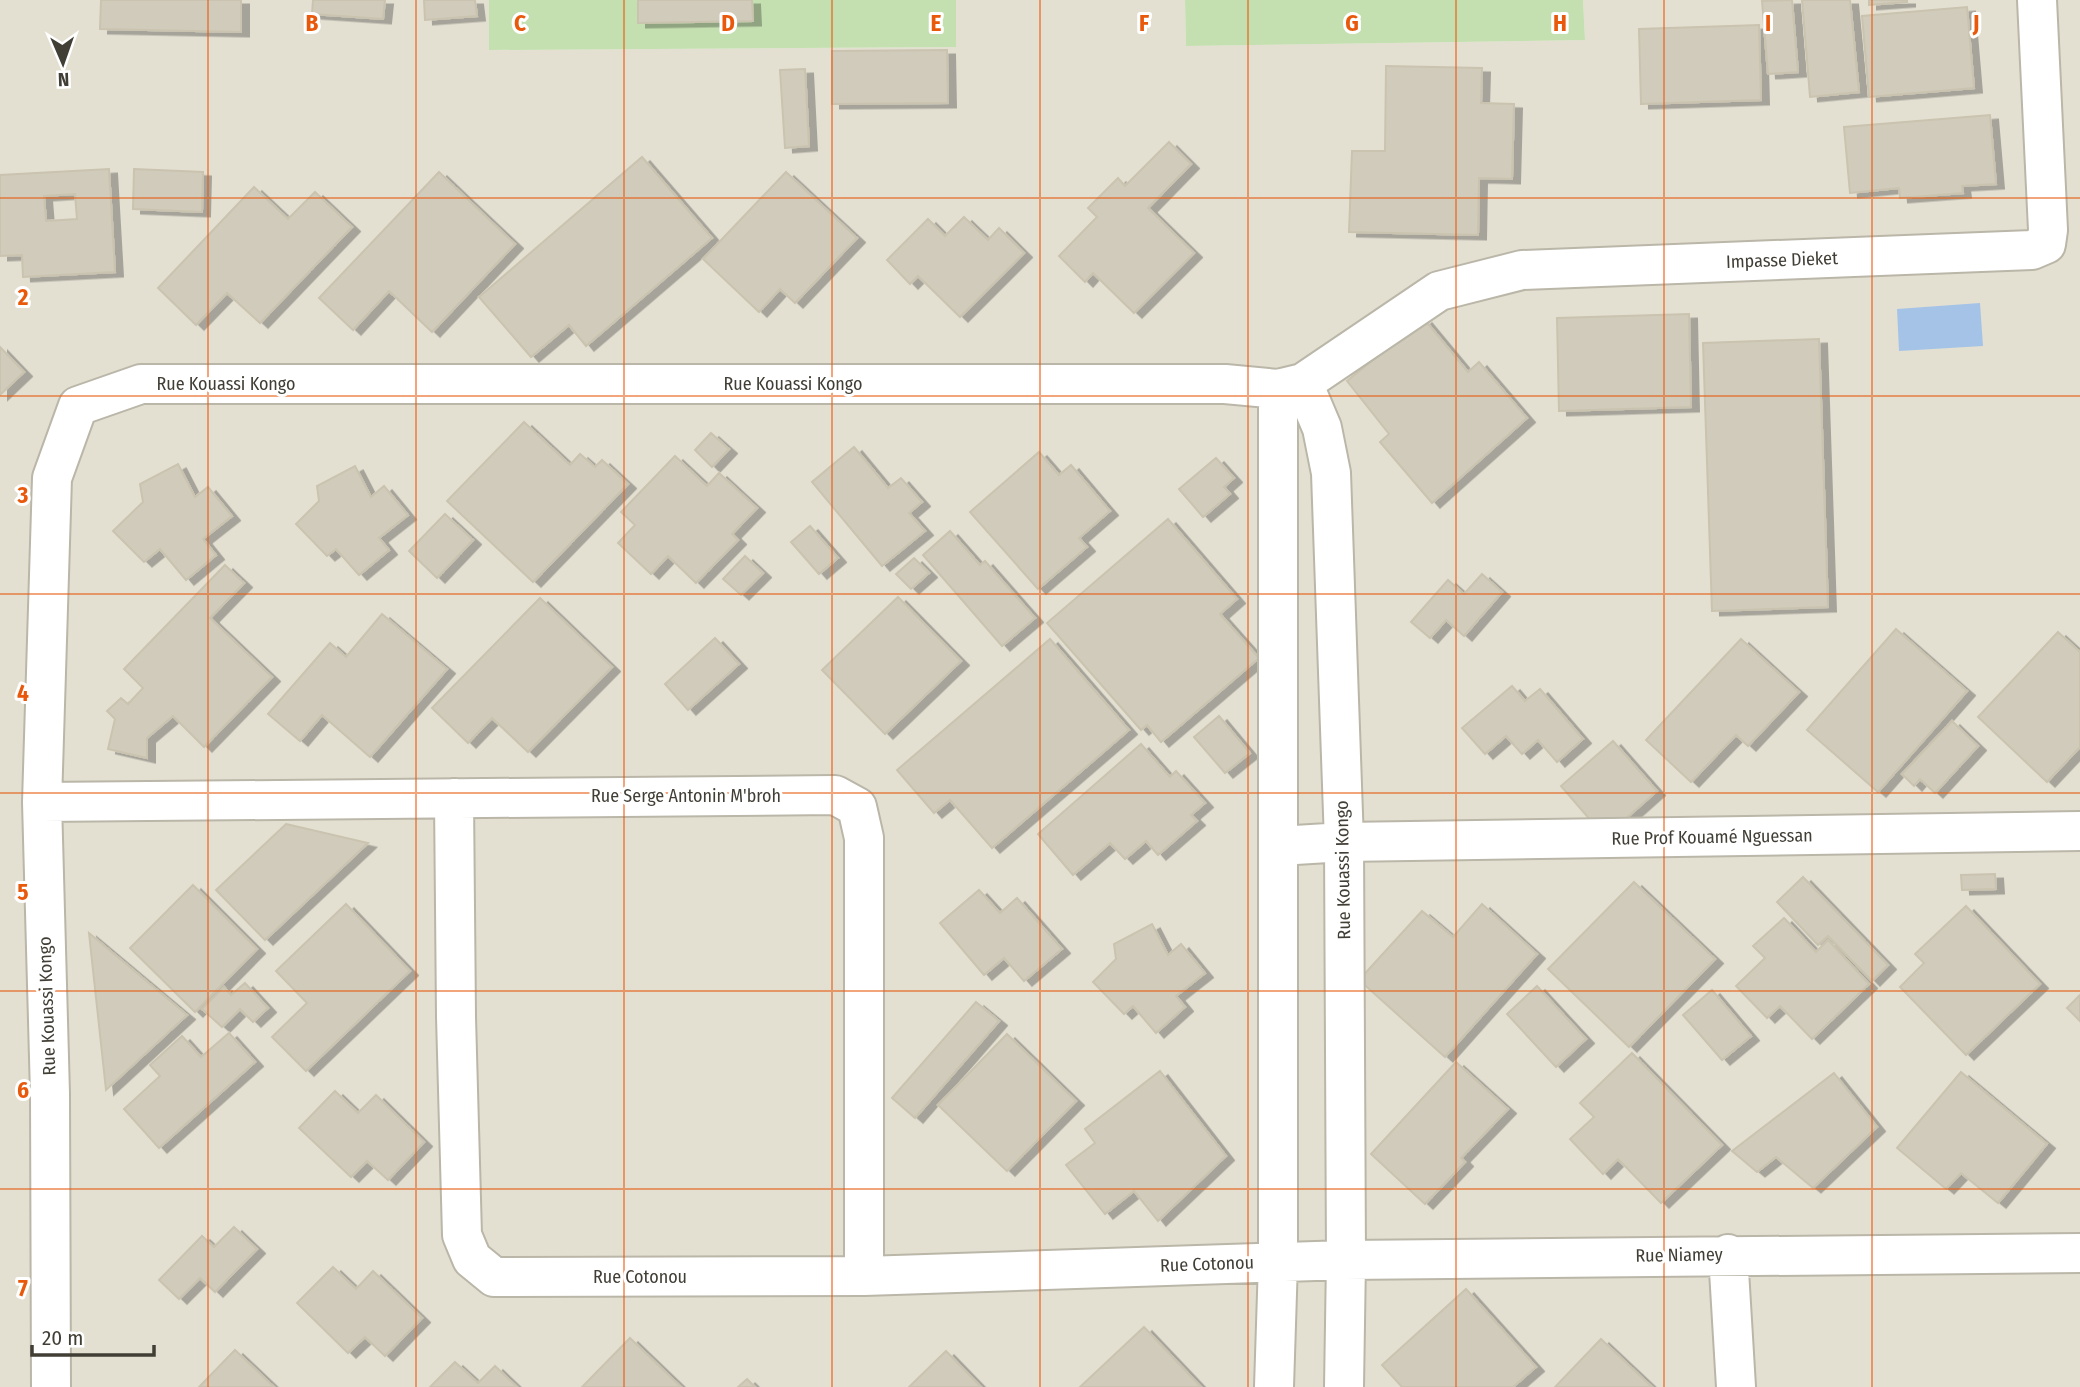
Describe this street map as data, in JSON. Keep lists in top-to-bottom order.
{
  "streets": {
    "street": [
      "Impasse Dieket",
      "Rue Kouassi Kongo",
      "Rue Serge Antonin M'broh",
      "Rue Prof Kouamé Nguessan",
      "Rue Niamey",
      "Rue Cotonou"
    ]
  },
  "crossings": [
    ["Impasse Dieket", "Rue Kouassi Kongo"],
    ["Rue Kouassi Kongo", "Rue Serge Antonin M'broh"],
    ["Rue Kouassi Kongo", "Rue Prof Kouamé Nguessan"],
    ["Rue Kouassi Kongo", "Rue Niamey"],
    ["Rue Serge Antonin M'broh", "Rue Cotonou"],
    ["Rue Niamey", "Rue Cotonou"]
  ],
  "scale_bar": "20 m",
  "north": "bottom",
  "grid": {
    "columns": [
      "B",
      "C",
      "D",
      "E",
      "F",
      "G",
      "H",
      "I",
      "J"
    ],
    "rows": [
      "2",
      "3",
      "4",
      "5",
      "6",
      "7"
    ]
  }
}
